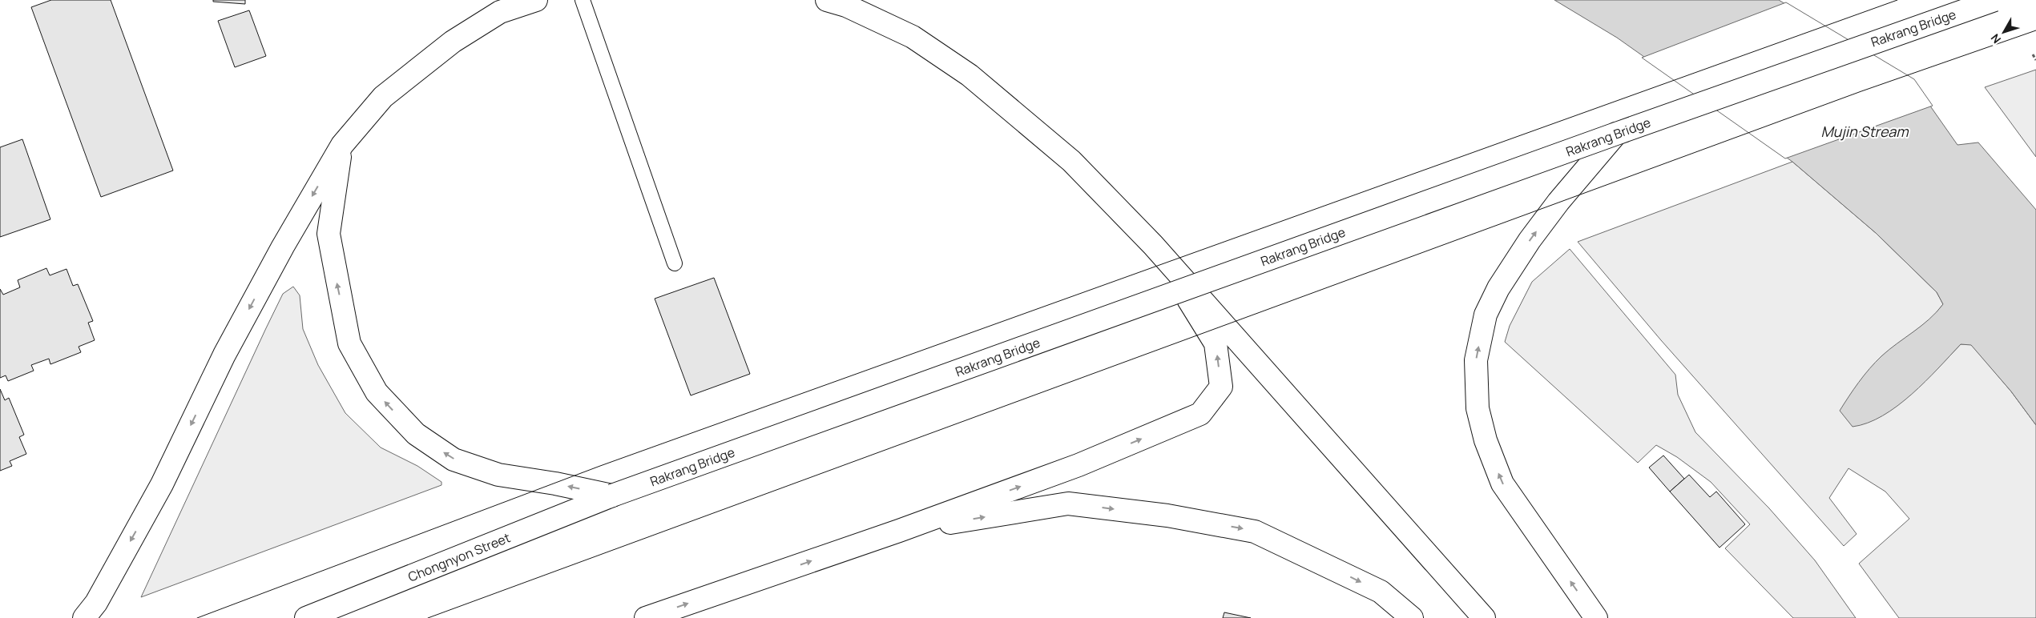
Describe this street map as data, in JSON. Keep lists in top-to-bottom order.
{
  "streets": {
    "main road": ["Rakrang Bridge", "Chongnyon Street"]
  },
  "crossings": [
    ["Rakrang Bridge", "Chongnyon Street"]
  ],
  "water": ["Mujin Stream"],
  "north": "bottom left"
}
